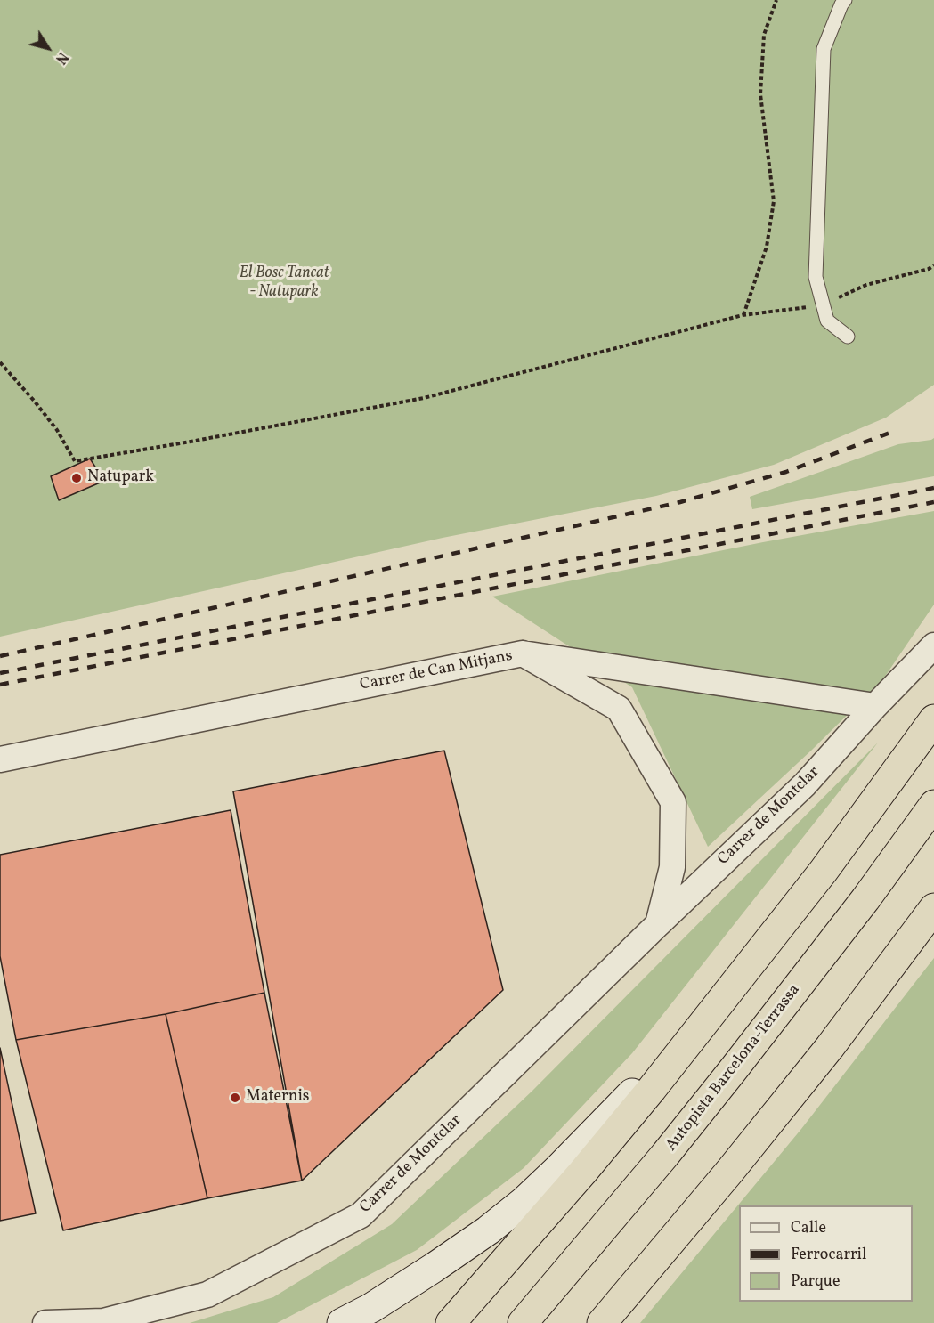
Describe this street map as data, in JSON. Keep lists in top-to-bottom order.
{
  "streets": {
    "highway": ["Autopista Barcelona-Terrassa"],
    "street": ["Carrer de Can Mitjans", "Carrer de Montclar"]
  },
  "crossings": [
    ["Carrer de Can Mitjans", "Carrer de Montclar"]
  ],
  "parks": ["El Bosc Tancat - Natupark"],
  "places": ["Natupark", "Maternis"],
  "legend": ["Calle", "Ferrocarril", "Parque"],
  "north": "bottom right"
}
